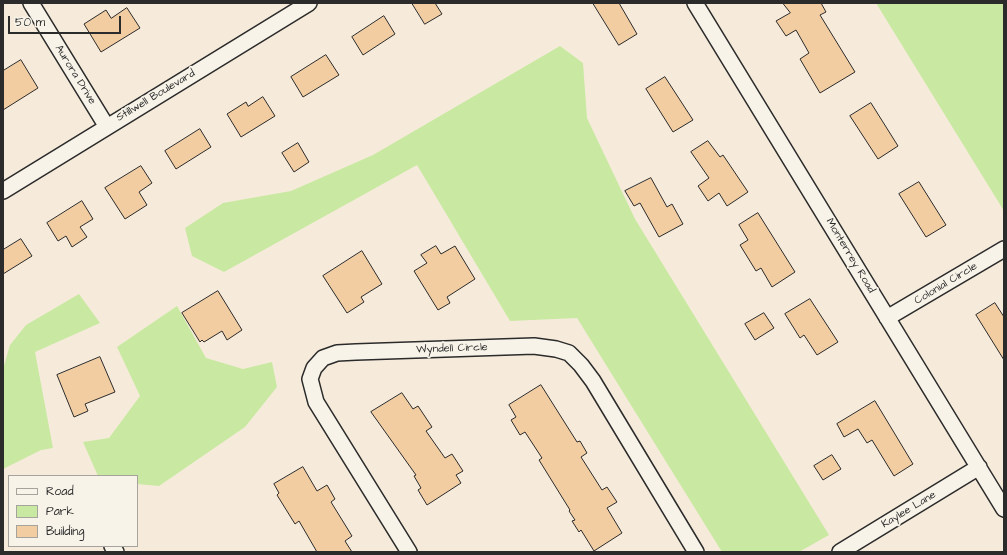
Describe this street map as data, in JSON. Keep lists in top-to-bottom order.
{
  "streets": {
    "street": [
      "Aurora Drive",
      "Stillwell Boulevard",
      "Monterrey Road",
      "Colonial Circle",
      "Wyndell Circle",
      "Kaylee Lane"
    ]
  },
  "crossings": [
    ["Aurora Drive", "Stillwell Boulevard"],
    ["Monterrey Road", "Colonial Circle"],
    ["Monterrey Road", "Kaylee Lane"]
  ],
  "legend": ["Road", "Park", "Building"],
  "scale_bar": "50 m"
}
